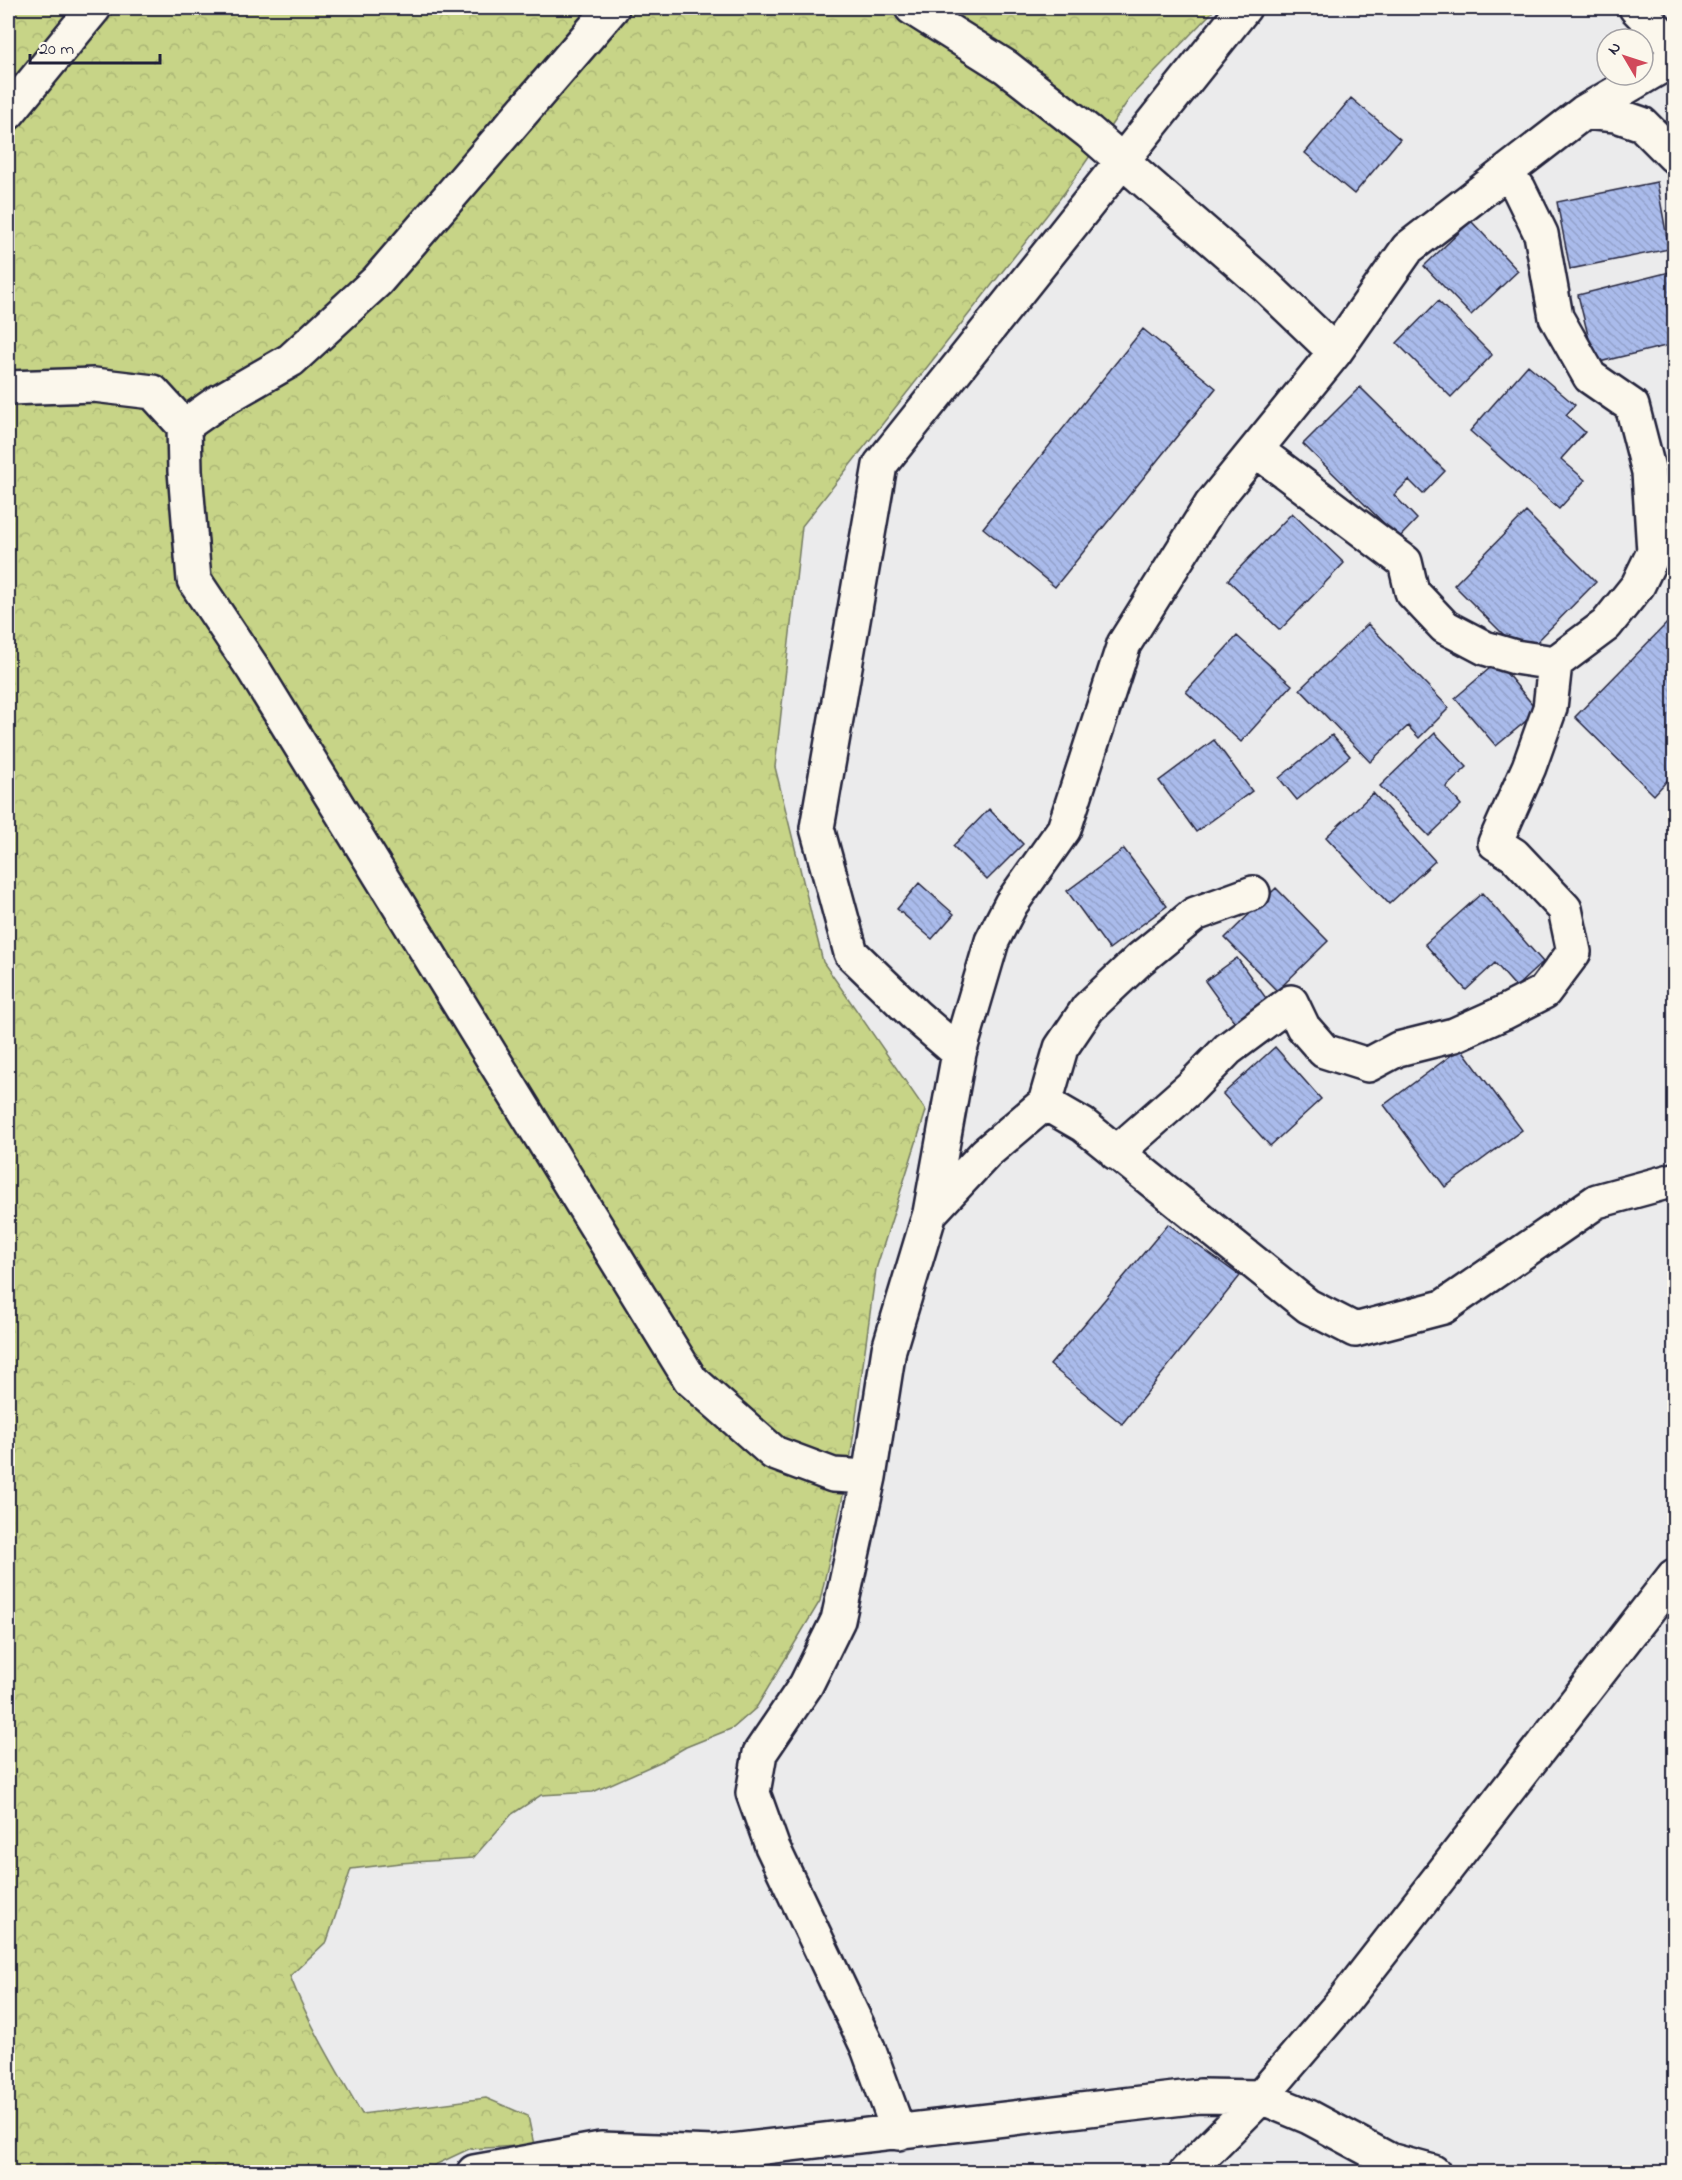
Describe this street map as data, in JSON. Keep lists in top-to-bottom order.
{
  "scale_bar": "20 m",
  "north": "top left"
}
